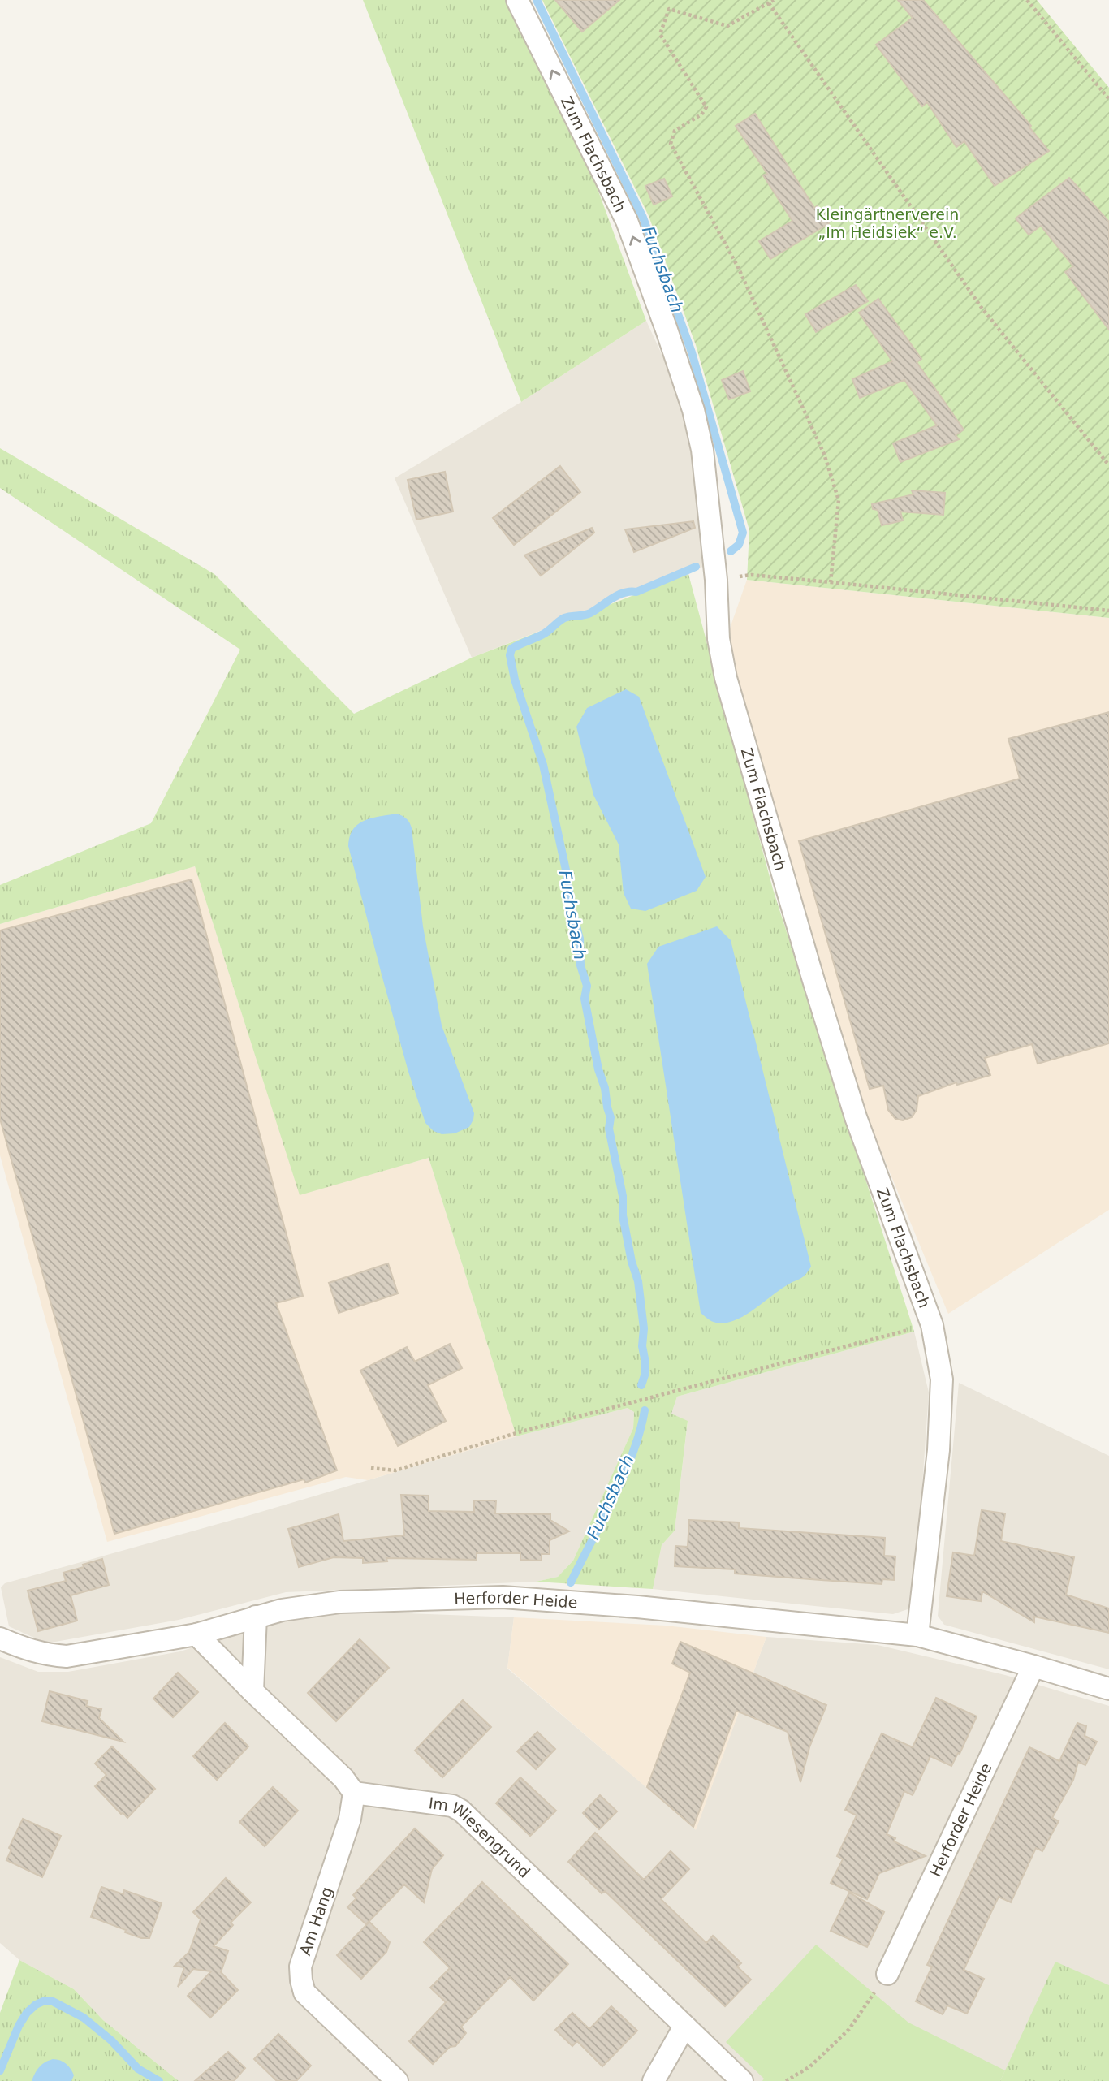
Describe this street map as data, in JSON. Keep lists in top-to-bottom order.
{
  "streets": {
    "street": [
      "Zum Flachsbach",
      "Herforder Heide",
      "Im Wiesengrund",
      "Am Hang"
    ]
  },
  "crossings": [
    ["Zum Flachsbach", "Herforder Heide"],
    ["Im Wiesengrund", "Am Hang"]
  ],
  "one_way": ["Zum Flachsbach"],
  "water": ["Fuchsbach"],
  "parks": ["Kleingärtnerverein „Im Heidsiek“ e.V."]
}
